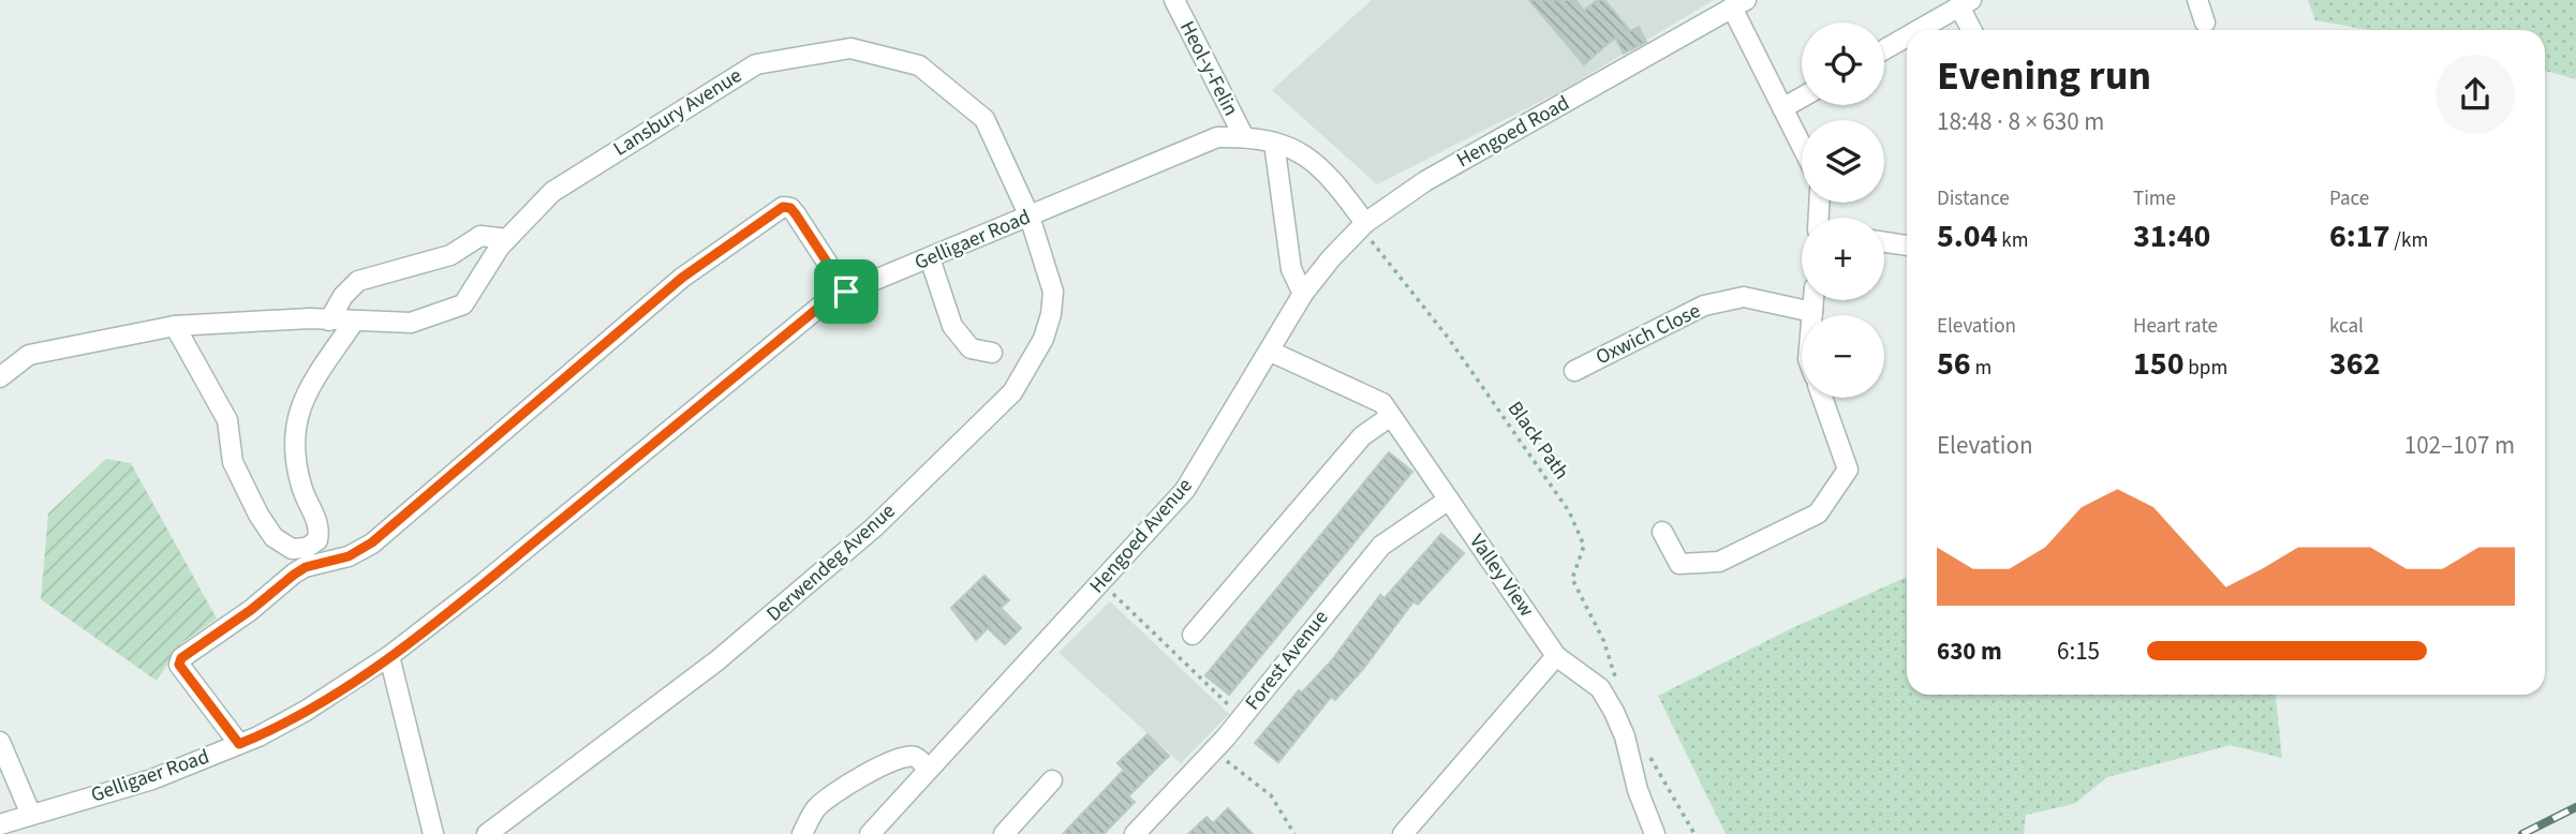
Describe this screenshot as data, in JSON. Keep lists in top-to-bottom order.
{
  "streets": {
    "street": [
      "Heol-y-Felin",
      "Lansbury Avenue",
      "Hengoed Road",
      "Gelligaer Road",
      "Oxwich Close",
      "Hengoed Avenue",
      "Derwendeg Avenue",
      "Valley View",
      "Forest Avenue"
    ],
    "path": ["Black Path"]
  },
  "crossings": [
    ["Heol-y-Felin", "Gelligaer Road"],
    ["Lansbury Avenue", "Gelligaer Road"],
    ["Lansbury Avenue", "Derwendeg Avenue"],
    ["Hengoed Road", "Gelligaer Road"],
    ["Hengoed Road", "Black Path"],
    ["Hengoed Road", "Hengoed Avenue"],
    ["Gelligaer Road", "Black Path"],
    ["Gelligaer Road", "Derwendeg Avenue"],
    ["Hengoed Avenue", "Valley View"],
    ["Valley View", "Forest Avenue"]
  ],
  "page": {
    "map_buttons": ["+", "−"],
    "heading": ["Evening run", "18:48 · 8 × 630 m"],
    "stats": [
      ["Distance", "5.04 km"],
      ["Time", "31:40"],
      ["Pace", "6:17 /km"],
      ["Elevation", "56 m"],
      ["Heart rate", "150 bpm"],
      ["kcal", "362"]
    ],
    "chart": ["Elevation", "102–107 m"],
    "list": [
      {
        "name": "630 m",
        "note": "6:15"
      }
    ]
  }
}
